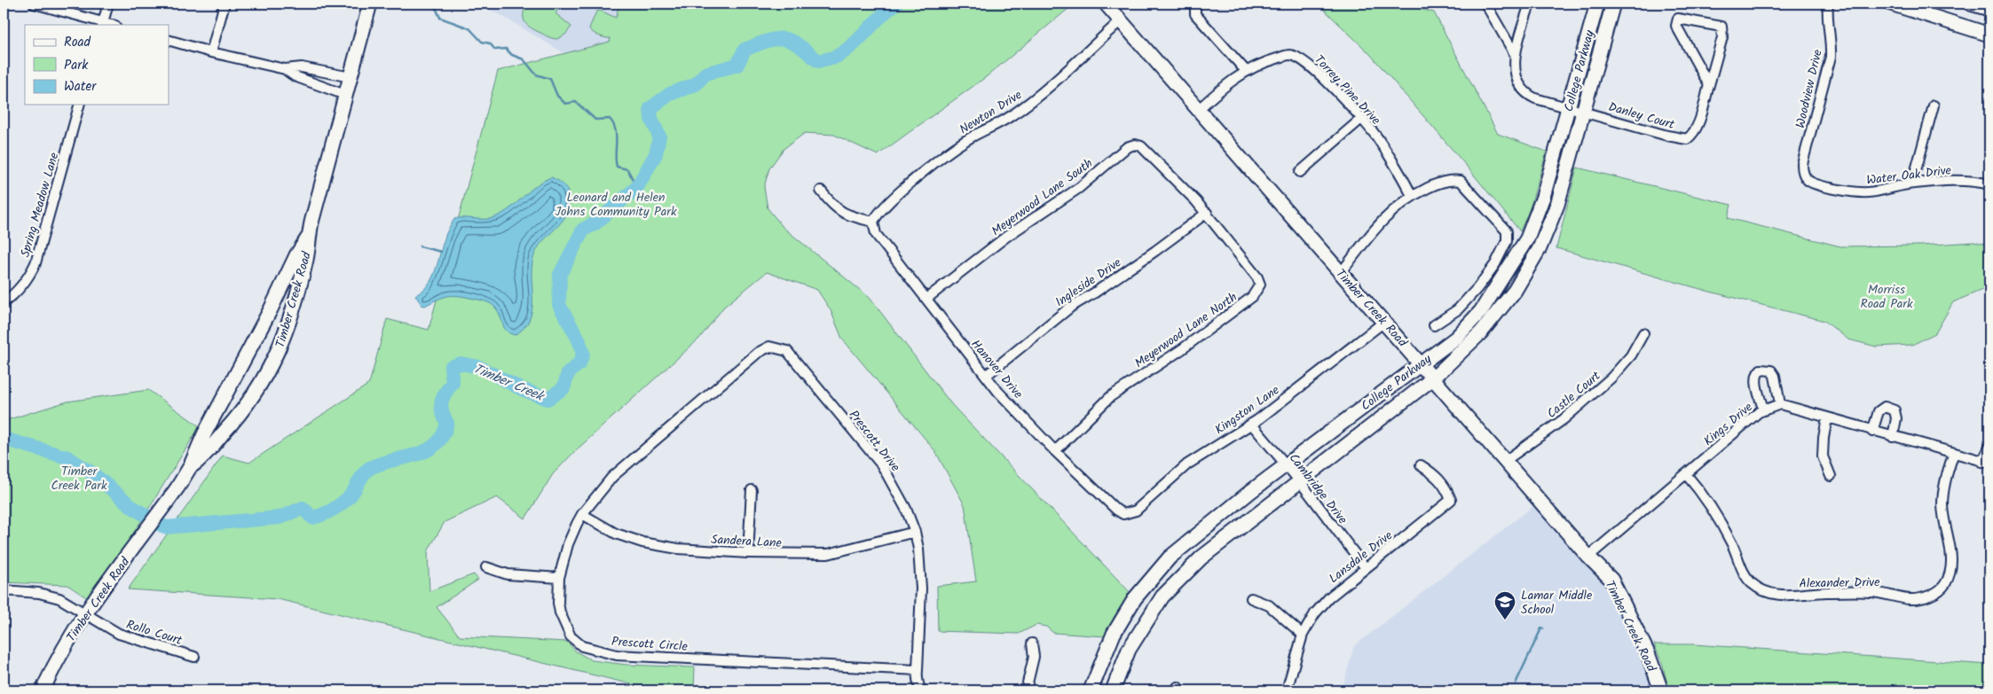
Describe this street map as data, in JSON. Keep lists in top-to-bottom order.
{
  "streets": {
    "street": [
      "College Parkway",
      "Woodview Drive",
      "Torrey Pine Drive",
      "Newton Drive",
      "Danley Court",
      "Water Oak Drive",
      "Meyerwood Lane South",
      "Spring Meadow Lane",
      "Ingleside Drive",
      "Timber Creek Road",
      "Meyerwood Lane North",
      "Hanover Drive",
      "Castle Court",
      "Kingston Lane",
      "Kings Drive",
      "Prescott Drive",
      "Cambridge Drive",
      "Sandera Lane",
      "Lansdale Drive",
      "Alexander Drive",
      "Rollo Court",
      "Prescott Circle"
    ]
  },
  "crossings": [
    ["College Parkway", "Danley Court"],
    ["College Parkway", "Timber Creek Road"],
    ["College Parkway", "Cambridge Drive"],
    ["Woodview Drive", "Water Oak Drive"],
    ["Torrey Pine Drive", "Timber Creek Road"],
    ["Newton Drive", "Timber Creek Road"],
    ["Newton Drive", "Hanover Drive"],
    ["Meyerwood Lane South", "Ingleside Drive"],
    ["Meyerwood Lane South", "Meyerwood Lane North"],
    ["Meyerwood Lane South", "Hanover Drive"],
    ["Ingleside Drive", "Meyerwood Lane North"],
    ["Ingleside Drive", "Hanover Drive"],
    ["Timber Creek Road", "Castle Court"],
    ["Timber Creek Road", "Kingston Lane"],
    ["Timber Creek Road", "Kings Drive"],
    ["Timber Creek Road", "Rollo Court"],
    ["Meyerwood Lane North", "Hanover Drive"],
    ["Hanover Drive", "Kingston Lane"],
    ["Kingston Lane", "Cambridge Drive"],
    ["Kings Drive", "Alexander Drive"],
    ["Prescott Drive", "Sandera Lane"],
    ["Prescott Drive", "Prescott Circle"],
    ["Cambridge Drive", "Lansdale Drive"],
    ["Sandera Lane", "Prescott Circle"]
  ],
  "water": ["Timber Creek"],
  "parks": ["Leonard and Helen Johns Community Park", "Morriss Road Park", "Timber Creek Park"],
  "places": {
    "school or university": ["Lamar Middle School"]
  },
  "legend": ["Road", "Park", "Water"]
}
